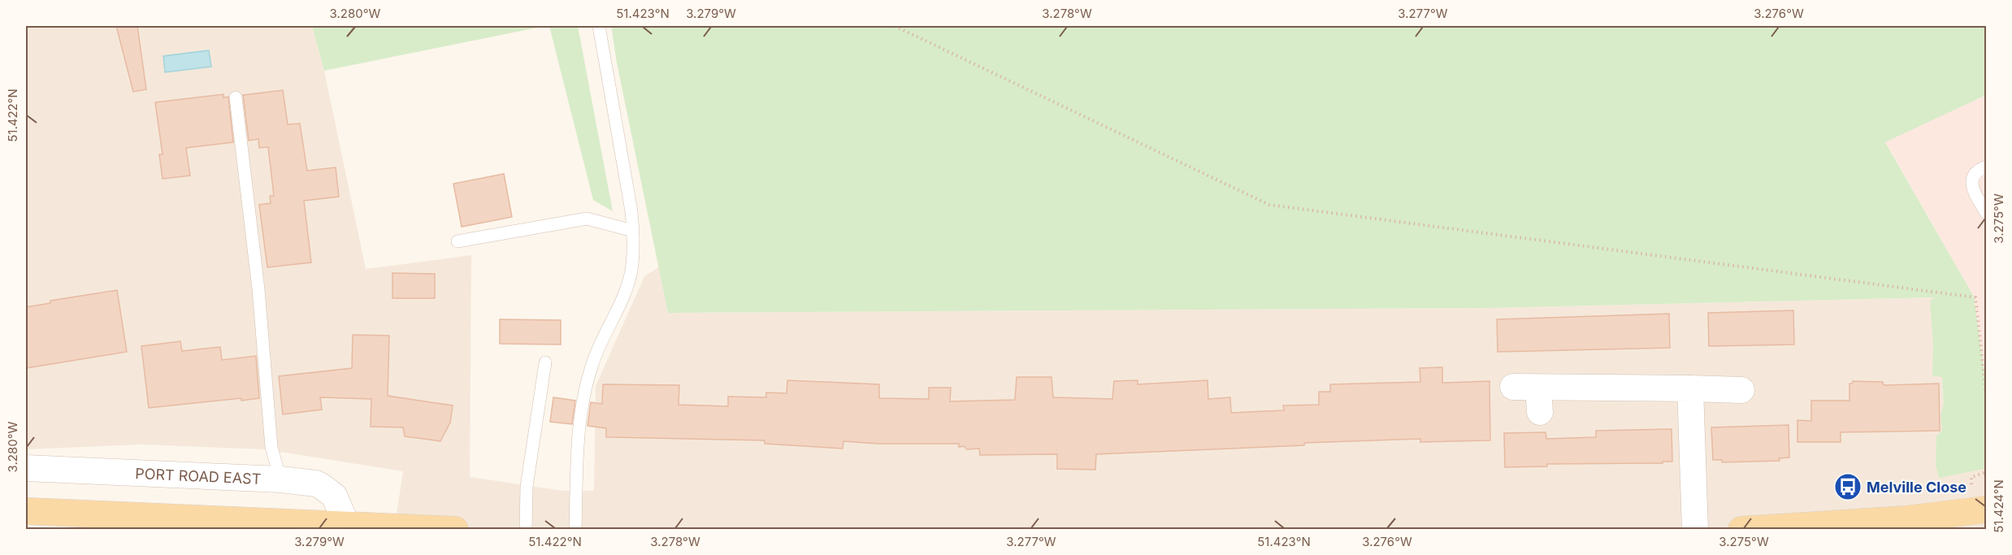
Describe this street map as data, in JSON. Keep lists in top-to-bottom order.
{
  "streets": {
    "street": ["PORT ROAD EAST"]
  },
  "places": {
    "bus stop": ["Melville Close"]
  },
  "coordinates": [
    "3.280°W",
    "51.423°N",
    "3.279°W",
    "3.278°W",
    "3.277°W",
    "3.276°W",
    "51.422°N",
    "3.275°W",
    "51.424°N"
  ]
}
